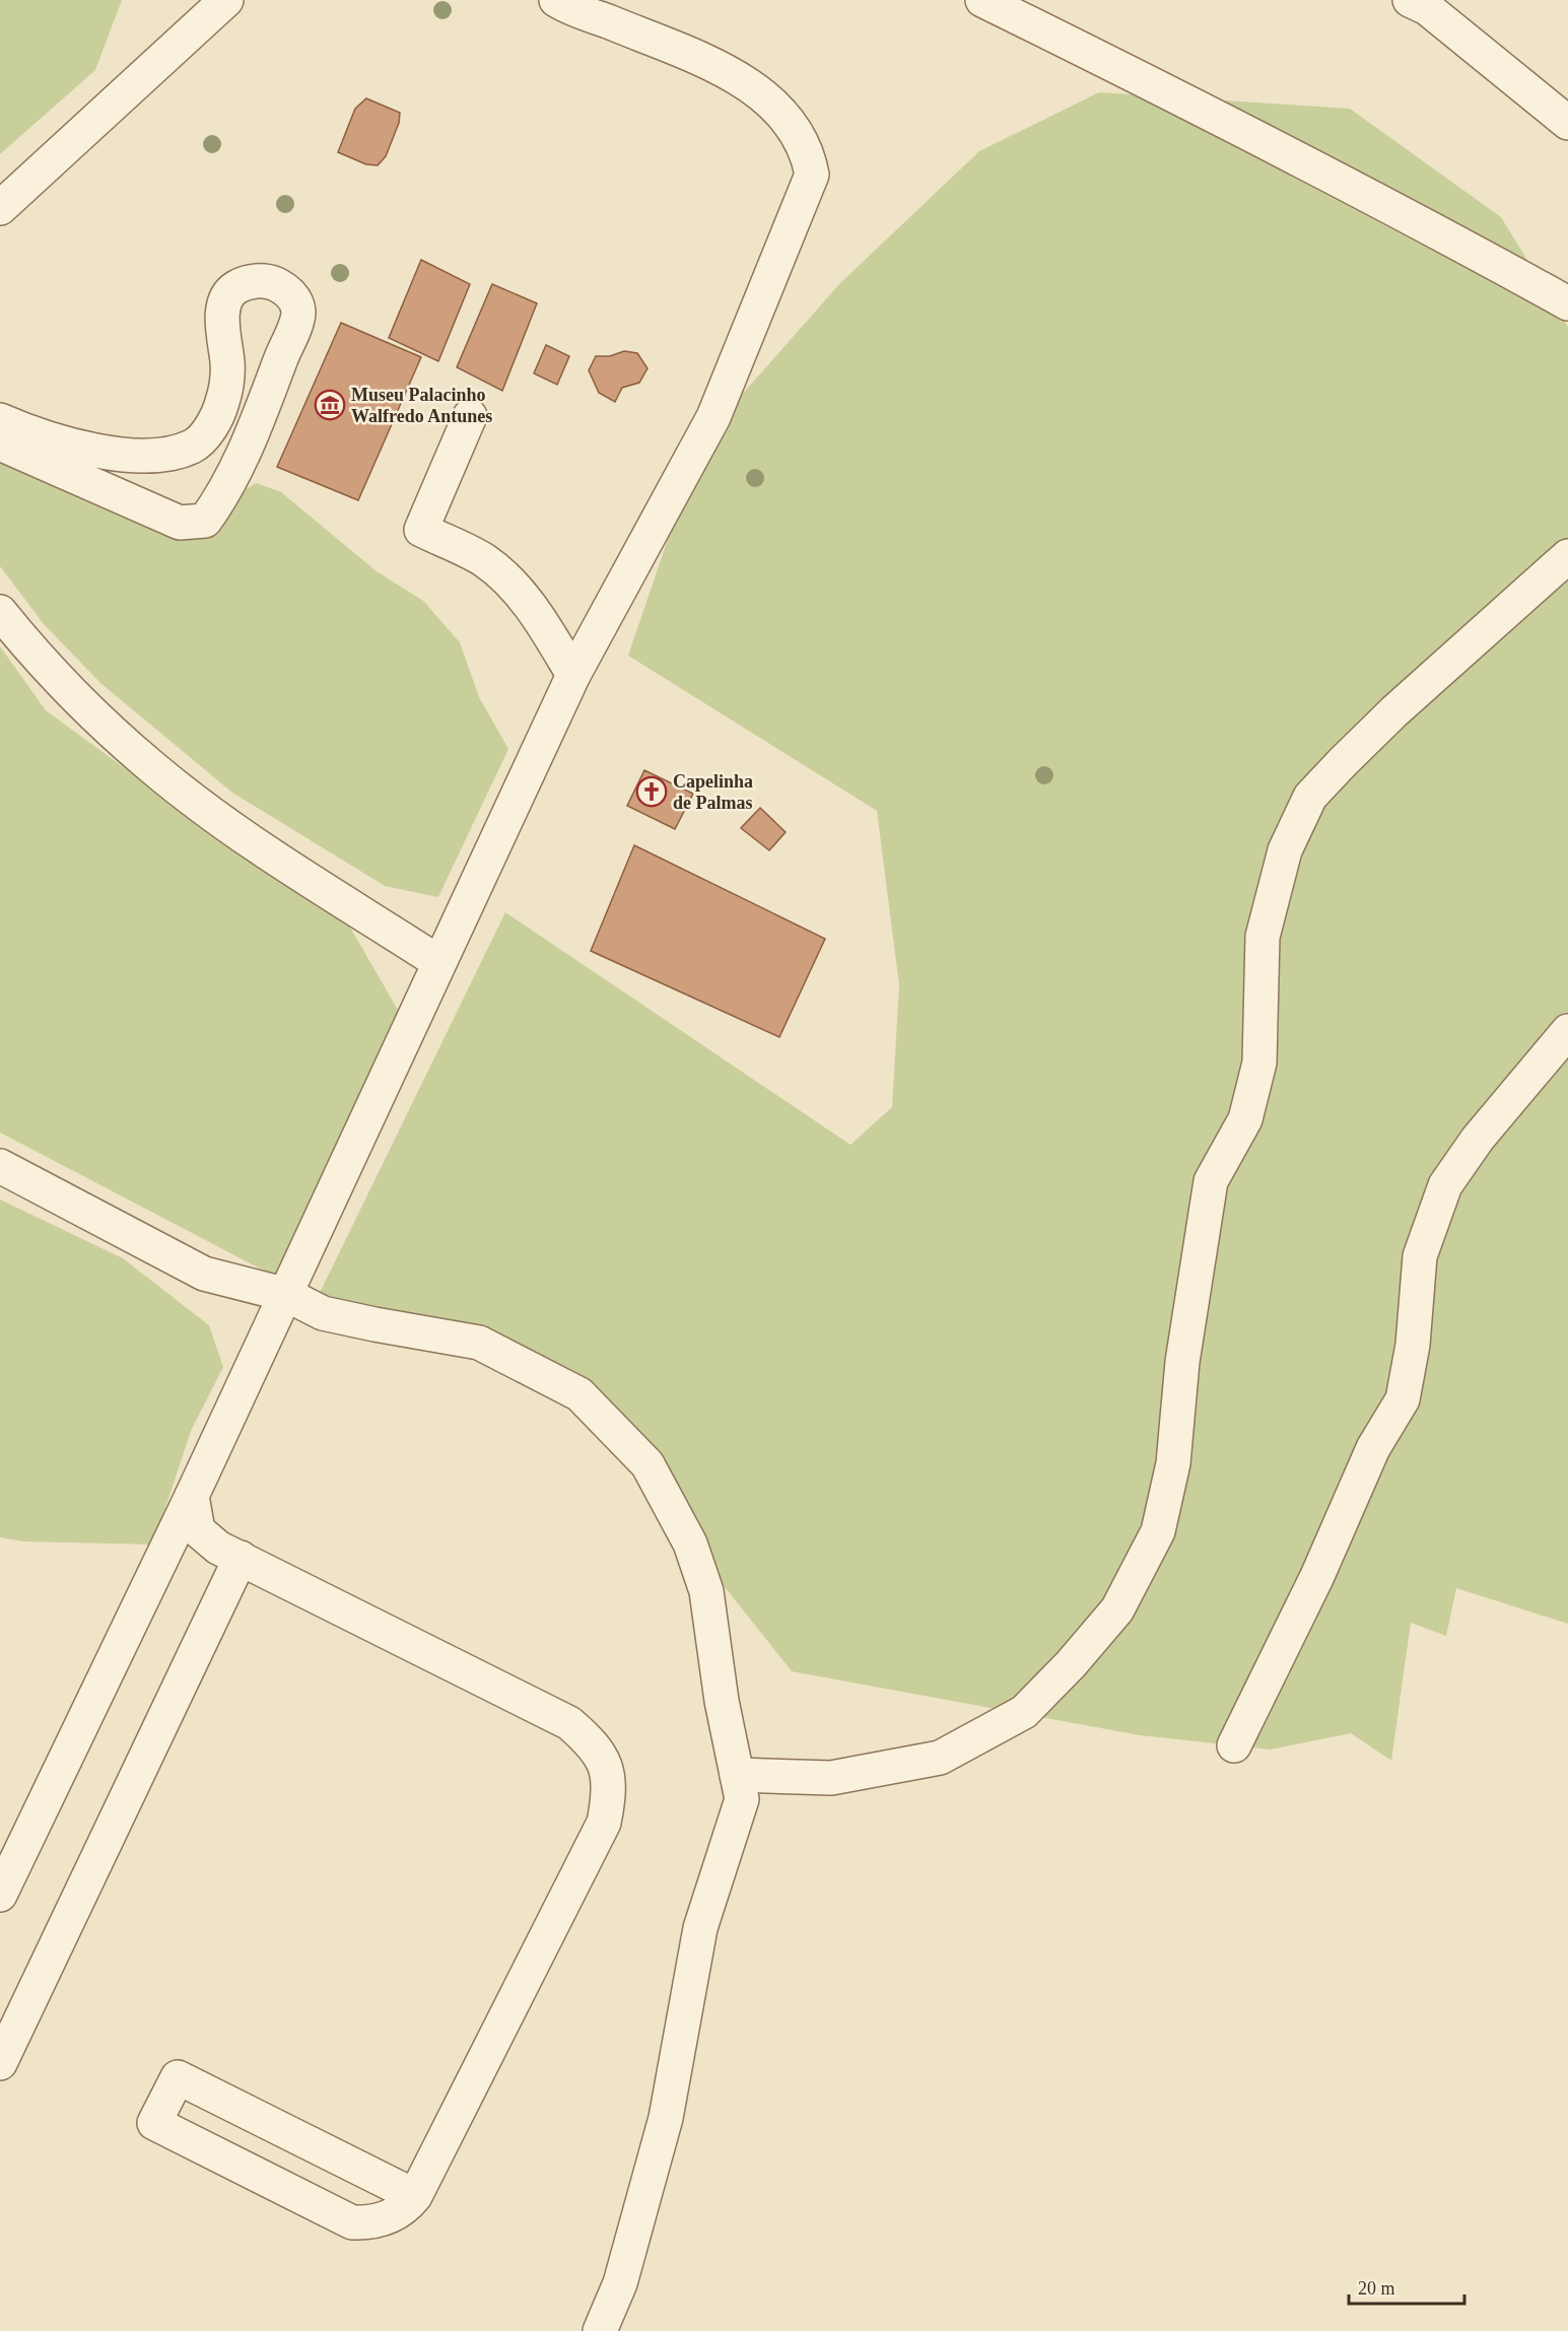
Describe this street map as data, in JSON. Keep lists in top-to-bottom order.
{
  "places": {
    "museum": ["Museu Palacinho Walfredo Antunes"],
    "church": ["Capelinha de Palmas"]
  },
  "scale_bar": "20 m"
}
